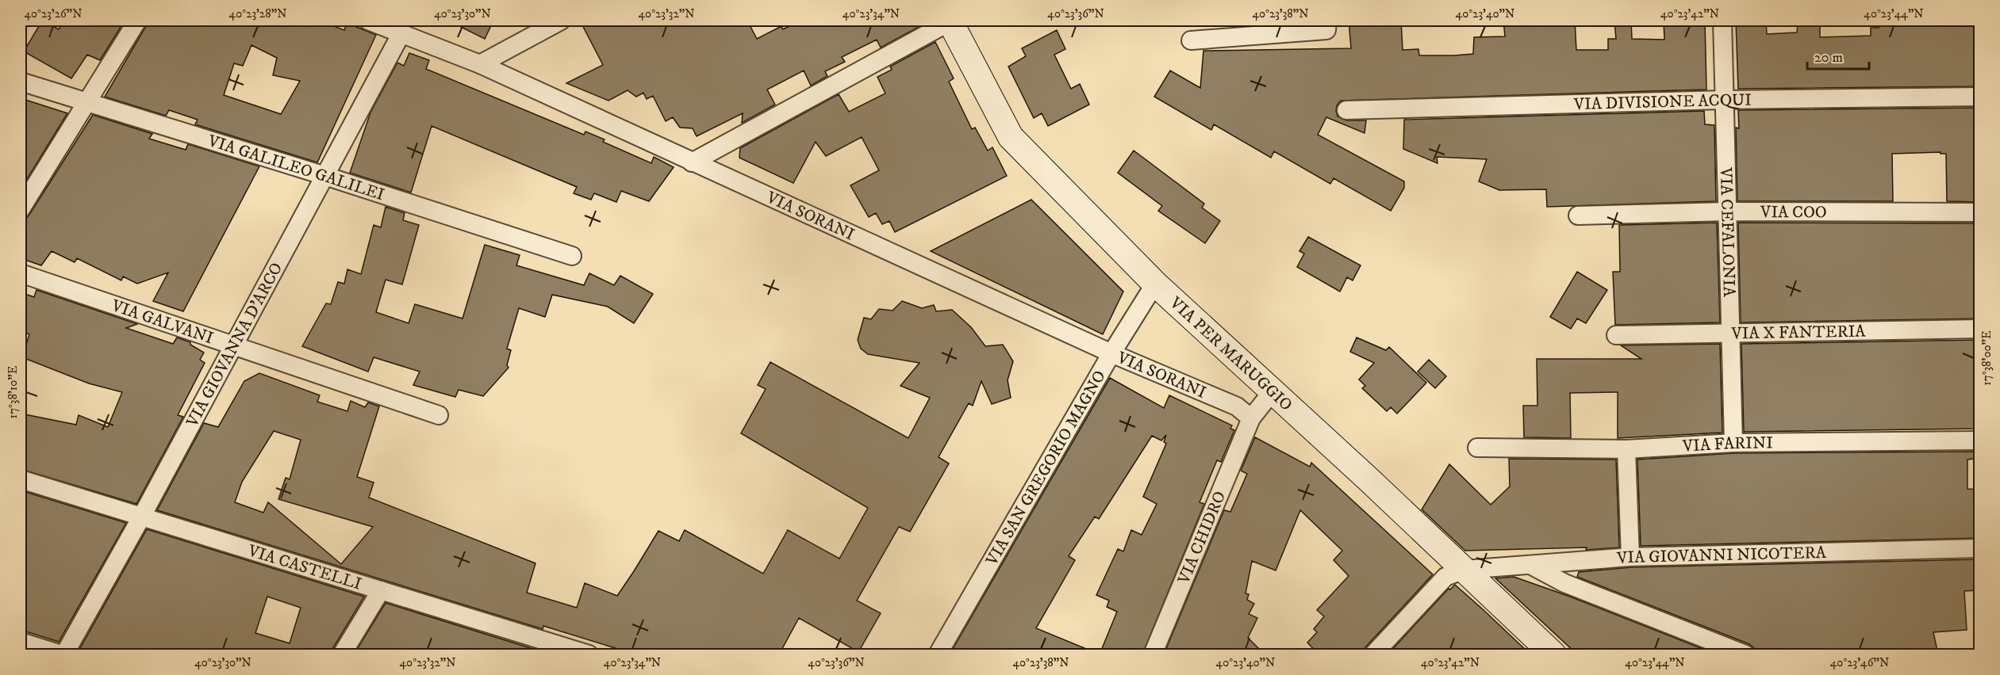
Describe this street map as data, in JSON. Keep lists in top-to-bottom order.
{
  "streets": {
    "street": [
      "VIA DIVISIONE ACQUI",
      "VIA GALILEO GALILEI",
      "VIA COO",
      "VIA SORANI",
      "VIA CEFALONIA",
      "VIA GALVANI",
      "VIA X FANTERIA",
      "VIA GIOVANNA D'ARCO",
      "VIA PER MARUGGIO",
      "VIA FARINI",
      "VIA SAN GREGORIO MAGNO",
      "VIA CHIDRO",
      "VIA GIOVANNI NICOTERA",
      "VIA CASTELLI"
    ]
  },
  "crossings": [
    ["VIA DIVISIONE ACQUI", "VIA CEFALONIA"],
    ["VIA GALILEO GALILEI", "VIA GIOVANNA D'ARCO"],
    ["VIA COO", "VIA CEFALONIA"],
    ["VIA SORANI", "VIA GIOVANNA D'ARCO"],
    ["VIA SORANI", "VIA SAN GREGORIO MAGNO"],
    ["VIA SORANI", "VIA CHIDRO"],
    ["VIA CEFALONIA", "VIA X FANTERIA"],
    ["VIA CEFALONIA", "VIA FARINI"],
    ["VIA GALVANI", "VIA GIOVANNA D'ARCO"],
    ["VIA GIOVANNA D'ARCO", "VIA CASTELLI"],
    ["VIA PER MARUGGIO", "VIA SAN GREGORIO MAGNO"],
    ["VIA PER MARUGGIO", "VIA CHIDRO"],
    ["VIA PER MARUGGIO", "VIA GIOVANNI NICOTERA"]
  ],
  "scale_bar": "20 m",
  "coordinates": [
    "40°23'26\"N",
    "40°23'28\"N",
    "40°23'30\"N",
    "40°23'32\"N",
    "40°23'34\"N",
    "40°23'36\"N",
    "40°23'38\"N",
    "40°23'40\"N",
    "40°23'42\"N",
    "40°23'44\"N",
    "17°38'00\"E",
    "17°38'10\"E",
    "40°23'46\"N"
  ]
}
